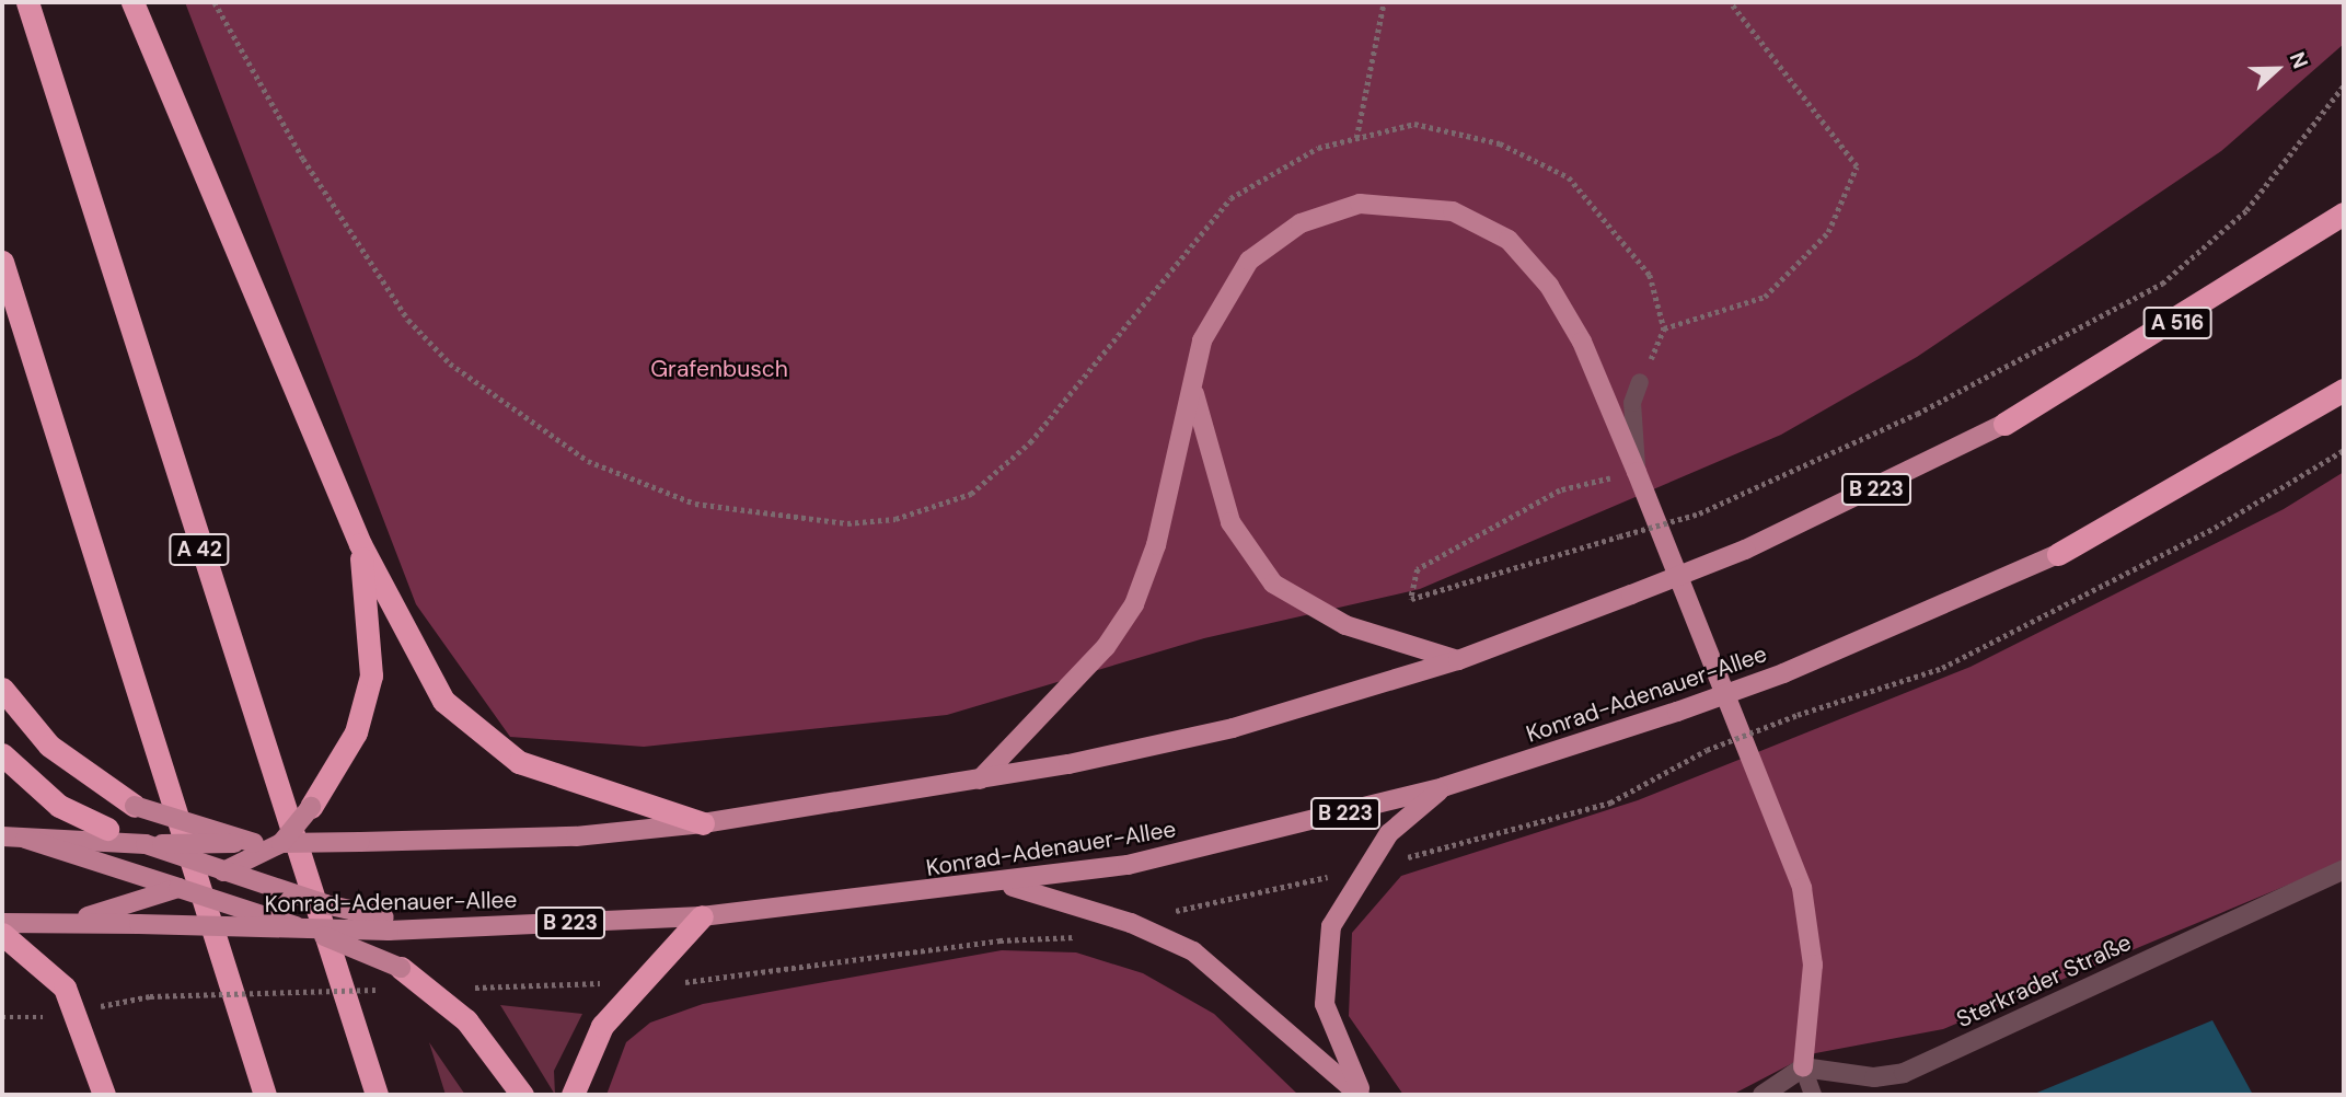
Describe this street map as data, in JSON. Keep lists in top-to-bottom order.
{
  "streets": {
    "highway": ["A 516", "A 42"],
    "main road": ["B 223", "Konrad-Adenauer-Allee"],
    "street": ["Sterkrader Straße"]
  },
  "crossings": [
    ["A 516", "B 223"]
  ],
  "parks": ["Grafenbusch"],
  "north": "right"
}
